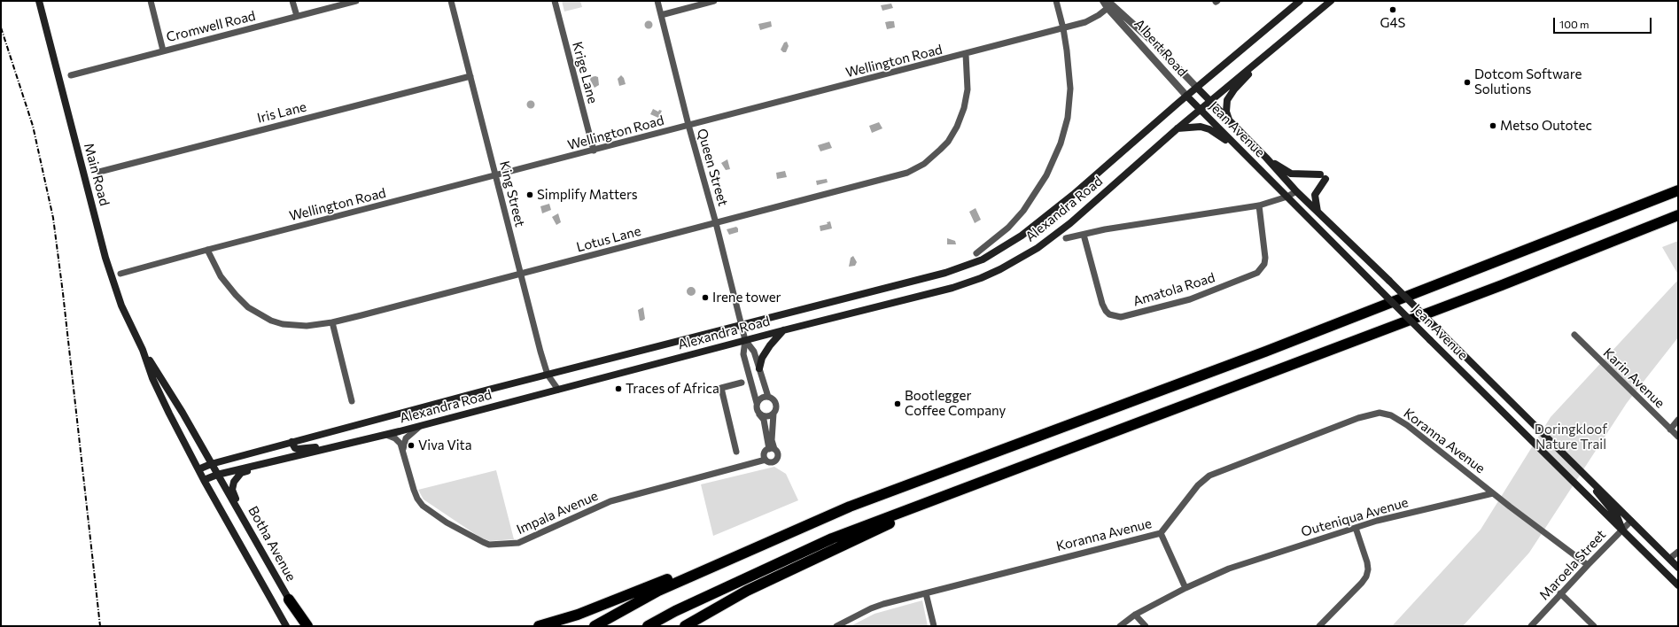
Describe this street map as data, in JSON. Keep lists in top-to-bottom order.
{
  "streets": {
    "main road": [
      "Jean Avenue",
      "Main Road",
      "Alexandra Road",
      "Botha Avenue"
    ],
    "street": [
      "Cromwell Road",
      "Albert Road",
      "Wellington Road",
      "Krige Lane",
      "Iris Lane",
      "Queen Street",
      "King Street",
      "Lotus Lane",
      "Amatola Road",
      "Karin Avenue",
      "Koranna Avenue",
      "Impala Avenue",
      "Outeniqua Avenue",
      "Maroela Street"
    ]
  },
  "crossings": [
    ["Albert Road", "Wellington Road"],
    ["Albert Road", "Jean Avenue"],
    ["Albert Road", "Alexandra Road"],
    ["Wellington Road", "Krige Lane"],
    ["Wellington Road", "Queen Street"],
    ["Wellington Road", "King Street"],
    ["Wellington Road", "Alexandra Road"],
    ["Wellington Road", "Lotus Lane"],
    ["Iris Lane", "King Street"],
    ["Jean Avenue", "Alexandra Road"],
    ["Jean Avenue", "Maroela Street"],
    ["Queen Street", "Alexandra Road"],
    ["Queen Street", "Lotus Lane"],
    ["Main Road", "Alexandra Road"],
    ["Main Road", "Botha Avenue"],
    ["King Street", "Alexandra Road"],
    ["King Street", "Lotus Lane"],
    ["Alexandra Road", "Amatola Road"],
    ["Alexandra Road", "Impala Avenue"],
    ["Alexandra Road", "Botha Avenue"],
    ["Koranna Avenue", "Outeniqua Avenue"]
  ],
  "parks": ["Doringkloof Nature Trail"],
  "places": [
    "G4S",
    "Dotcom Software Solutions",
    "Metso Outotec",
    "Simplify Matters",
    "Irene tower",
    "Traces of Africa",
    "Bootlegger Coffee Company",
    "Viva Vita"
  ],
  "scale_bar": "100 m"
}
